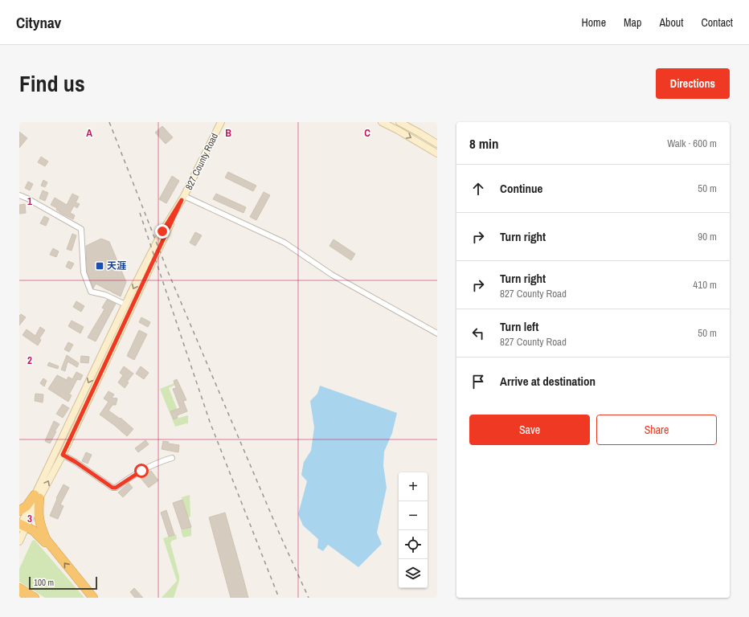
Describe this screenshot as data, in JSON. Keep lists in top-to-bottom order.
{
  "streets": {
    "main road": ["827 County Road"]
  },
  "places": {
    "transit": ["天涯"]
  },
  "scale_bar": "100 m",
  "page": {
    "header": "Citynav",
    "nav": [
      "Home",
      "Map",
      "About",
      "Contact"
    ],
    "title": "Find us",
    "buttons": [
      "Directions",
      ["Save", "Share"]
    ],
    "heading": ["8 min", "Walk · 600 m"],
    "list": [
      ["Continue", "50 m"],
      ["Turn right", "90 m"],
      ["Turn right", "827 County Road", "410 m"],
      ["Turn left", "827 County Road", "50 m"],
      "Arrive at destination"
    ],
    "map_buttons": ["+", "−"],
    "scale": "100 m"
  },
  "grid": {
    "columns": ["A", "B", "C"],
    "rows": ["1", "2", "3"]
  }
}
